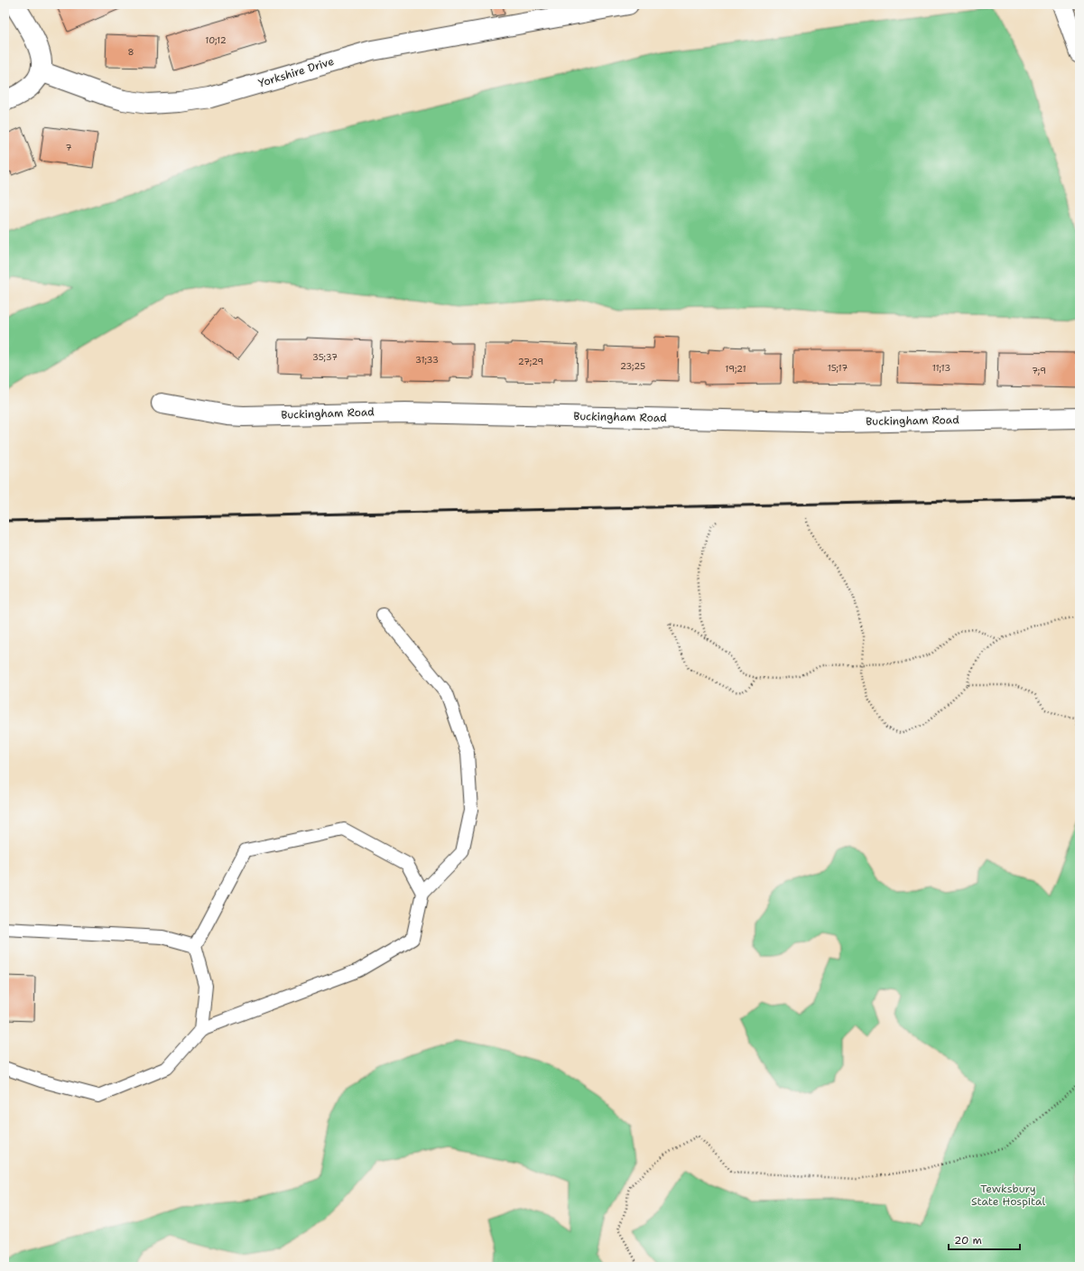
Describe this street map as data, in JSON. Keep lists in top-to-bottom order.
{
  "streets": {
    "street": ["Yorkshire Drive", "Buckingham Road"]
  },
  "parks": ["Tewksbury State Hospital"],
  "house_numbers": [
    "10;12",
    "8",
    "7",
    "35;37",
    "31;33",
    "27;29",
    "23;25",
    "15;17",
    "11;13",
    "19;21",
    "7;9"
  ],
  "scale_bar": "20 m"
}
